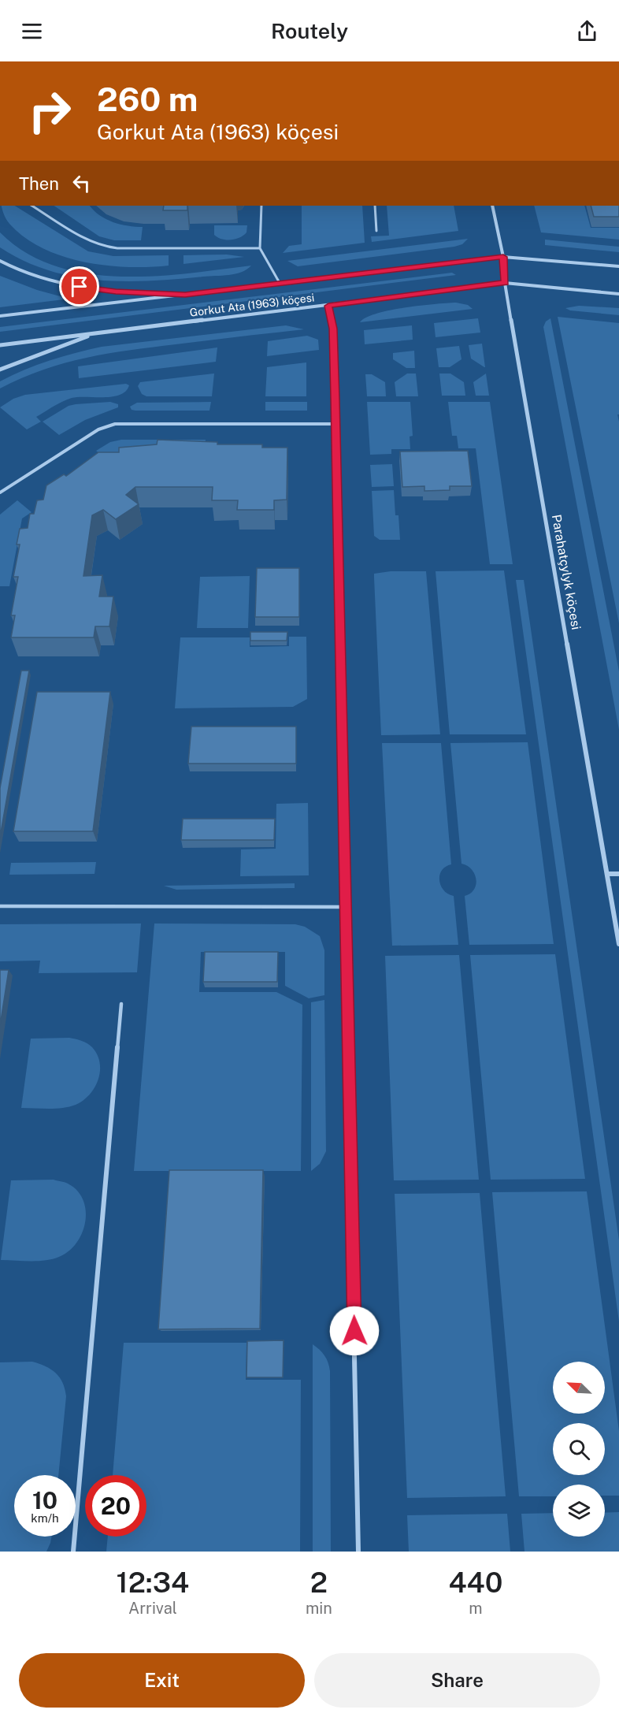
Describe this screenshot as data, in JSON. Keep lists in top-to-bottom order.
{
  "streets": {
    "street": ["Gorkut Ata (1963) köçesi", "Parahatçylyk köçesi"]
  },
  "crossings": [
    ["Gorkut Ata (1963) köçesi", "Parahatçylyk köçesi"]
  ],
  "north": "top left",
  "page": {
    "header": "Routely",
    "turn": ["260 m", "Gorkut Ata (1963) köçesi"],
    "then": "Then",
    "speed": "10 km/h",
    "limit": "20",
    "eta": [
      "12:34",
      "Arrival",
      "2",
      "min",
      "440",
      "m"
    ],
    "buttons": ["Exit", "Share"]
  }
}
